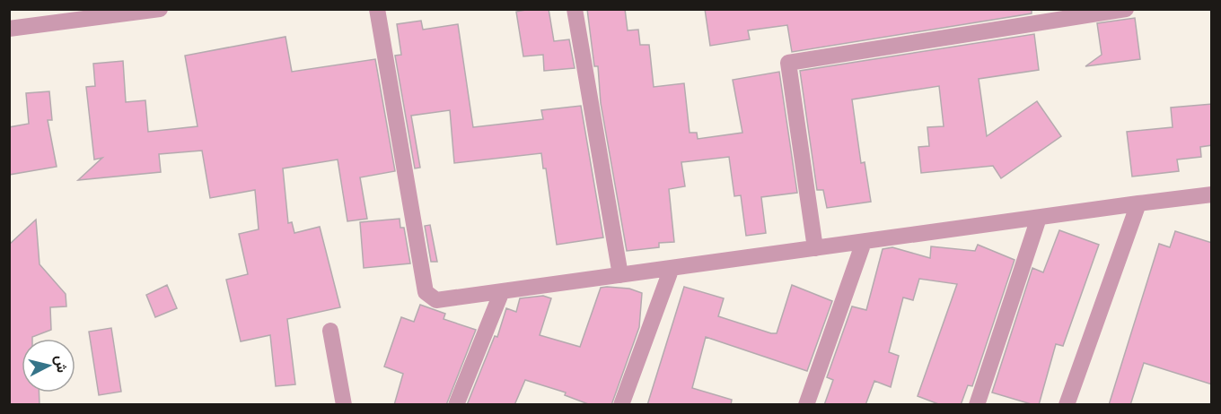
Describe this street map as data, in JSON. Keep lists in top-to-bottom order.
{
  "north": "right"
}
